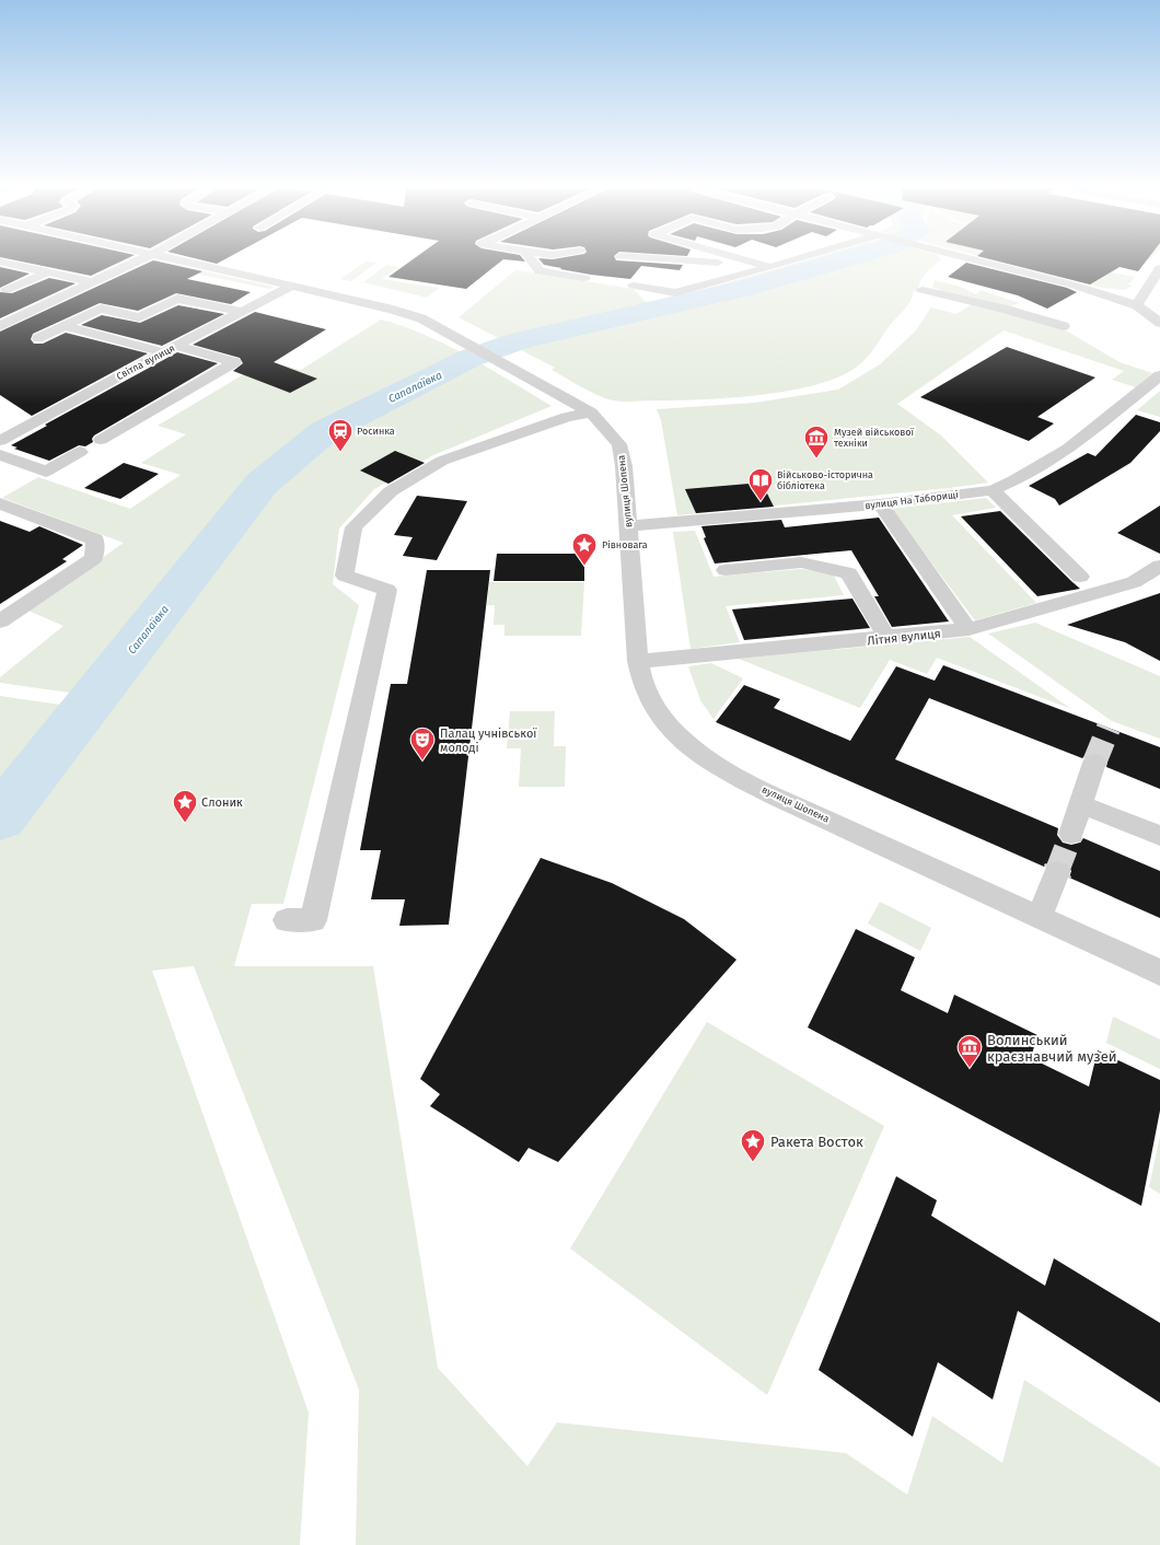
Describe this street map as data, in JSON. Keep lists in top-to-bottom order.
{
  "streets": {
    "street": [
      "Світла вулиця",
      "вулиця Шопена",
      "вулиця На Таборищі",
      "Літня вулиця"
    ]
  },
  "crossings": [
    ["Світла вулиця", "вулиця Шопена"],
    ["вулиця Шопена", "вулиця На Таборищі"],
    ["вулиця Шопена", "Літня вулиця"]
  ],
  "water": ["Сапалаївка"],
  "places": {
    "station": ["Росинка"],
    "museum": ["Музей військової техніки", "Волинський краєзнавчий музей"],
    "library": ["Військово-історична бібліотека"],
    "place": ["Рівновага", "Слоник", "Ракета Восток"],
    "theatre": ["Палац учнівської молоді"]
  }
}
